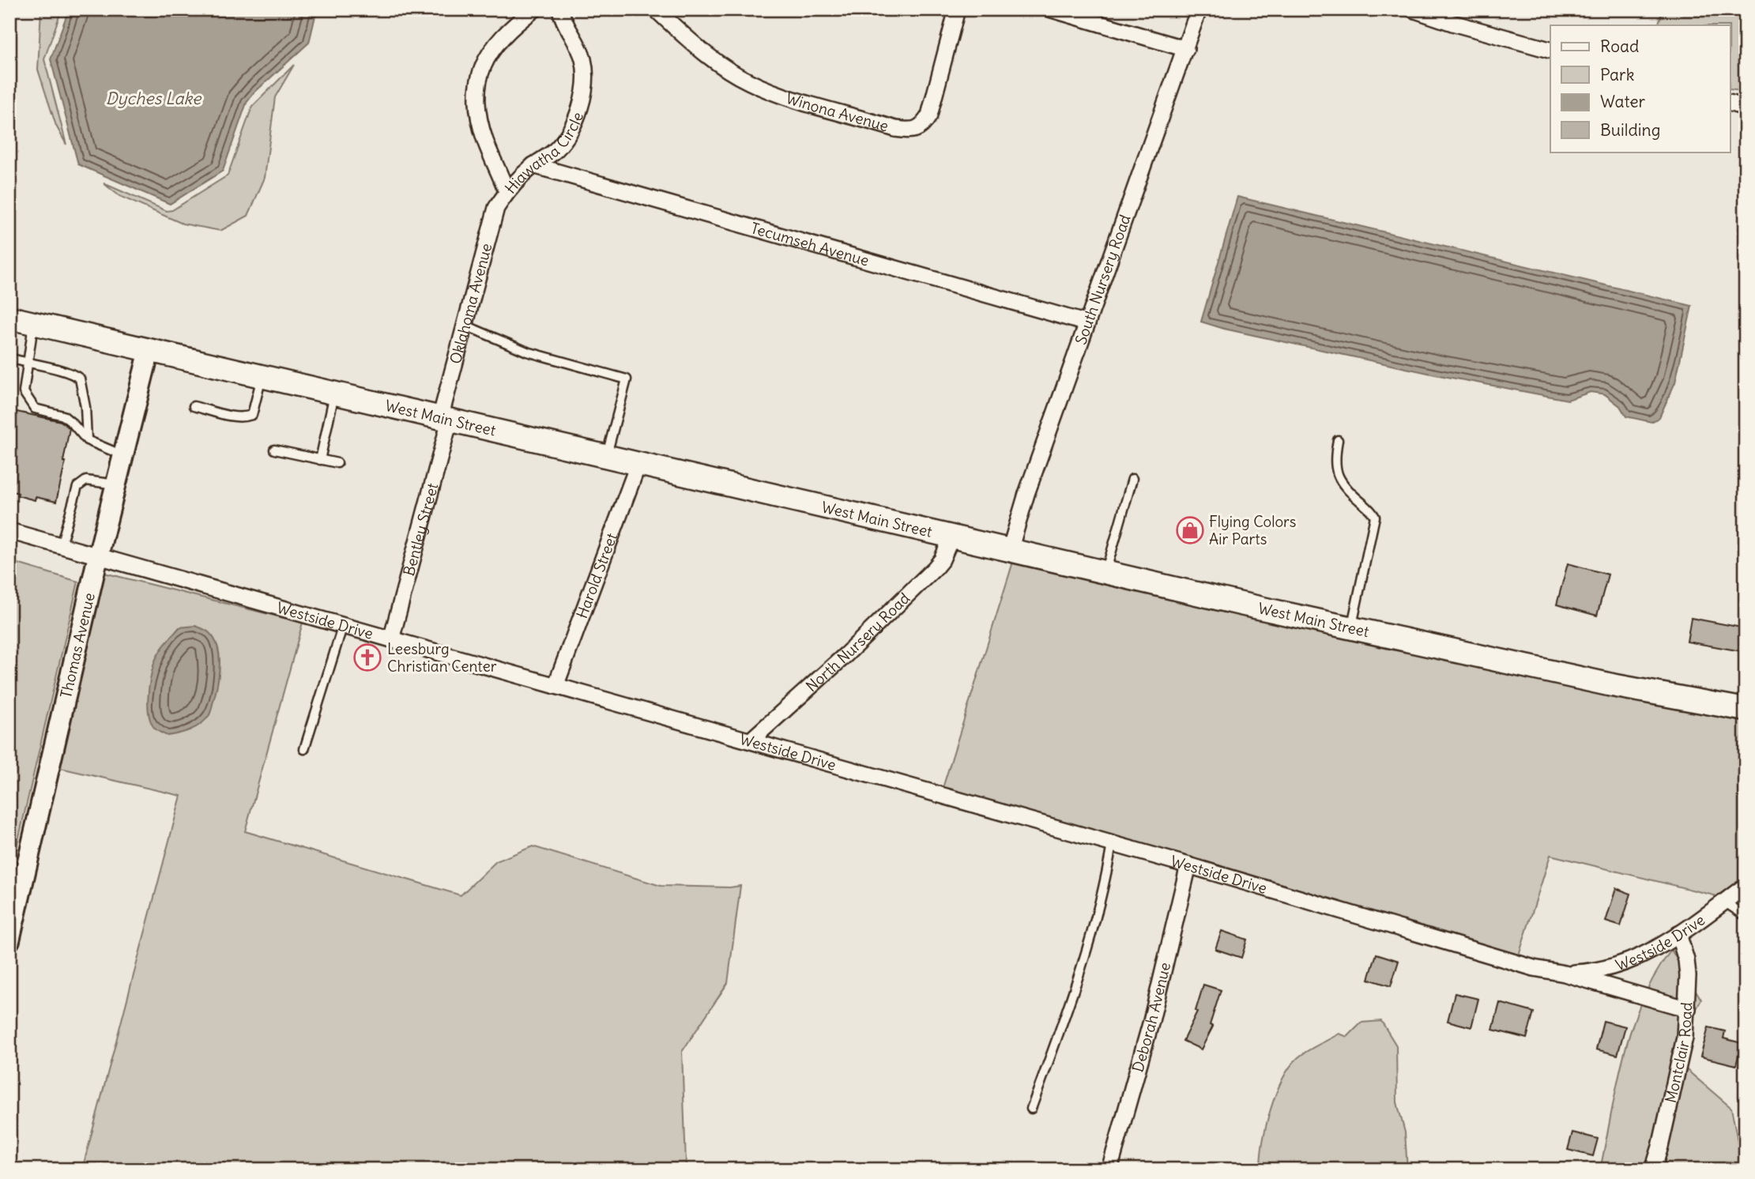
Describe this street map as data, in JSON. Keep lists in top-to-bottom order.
{
  "streets": {
    "main road": ["West Main Street"],
    "street": [
      "Winona Avenue",
      "Hiawatha Circle",
      "Tecumseh Avenue",
      "South Nursery Road",
      "Oklahoma Avenue",
      "Bentley Street",
      "Harold Street",
      "Westside Drive",
      "North Nursery Road",
      "Thomas Avenue",
      "Deborah Avenue",
      "Montclair Road"
    ]
  },
  "crossings": [
    ["Hiawatha Circle", "Tecumseh Avenue"],
    ["Hiawatha Circle", "Oklahoma Avenue"],
    ["Tecumseh Avenue", "South Nursery Road"],
    ["South Nursery Road", "West Main Street"],
    ["Oklahoma Avenue", "West Main Street"],
    ["Oklahoma Avenue", "Bentley Street"],
    ["West Main Street", "Bentley Street"],
    ["West Main Street", "Harold Street"],
    ["West Main Street", "North Nursery Road"],
    ["West Main Street", "Thomas Avenue"],
    ["Bentley Street", "Westside Drive"],
    ["Harold Street", "Westside Drive"],
    ["Westside Drive", "North Nursery Road"],
    ["Westside Drive", "Thomas Avenue"],
    ["Westside Drive", "Deborah Avenue"],
    ["Westside Drive", "Montclair Road"]
  ],
  "water": ["Dyches Lake"],
  "places": {
    "shop": ["Flying Colors Air Parts"],
    "church": ["Leesburg Christian Center"]
  },
  "legend": [
    "Road",
    "Park",
    "Water",
    "Building"
  ]
}
